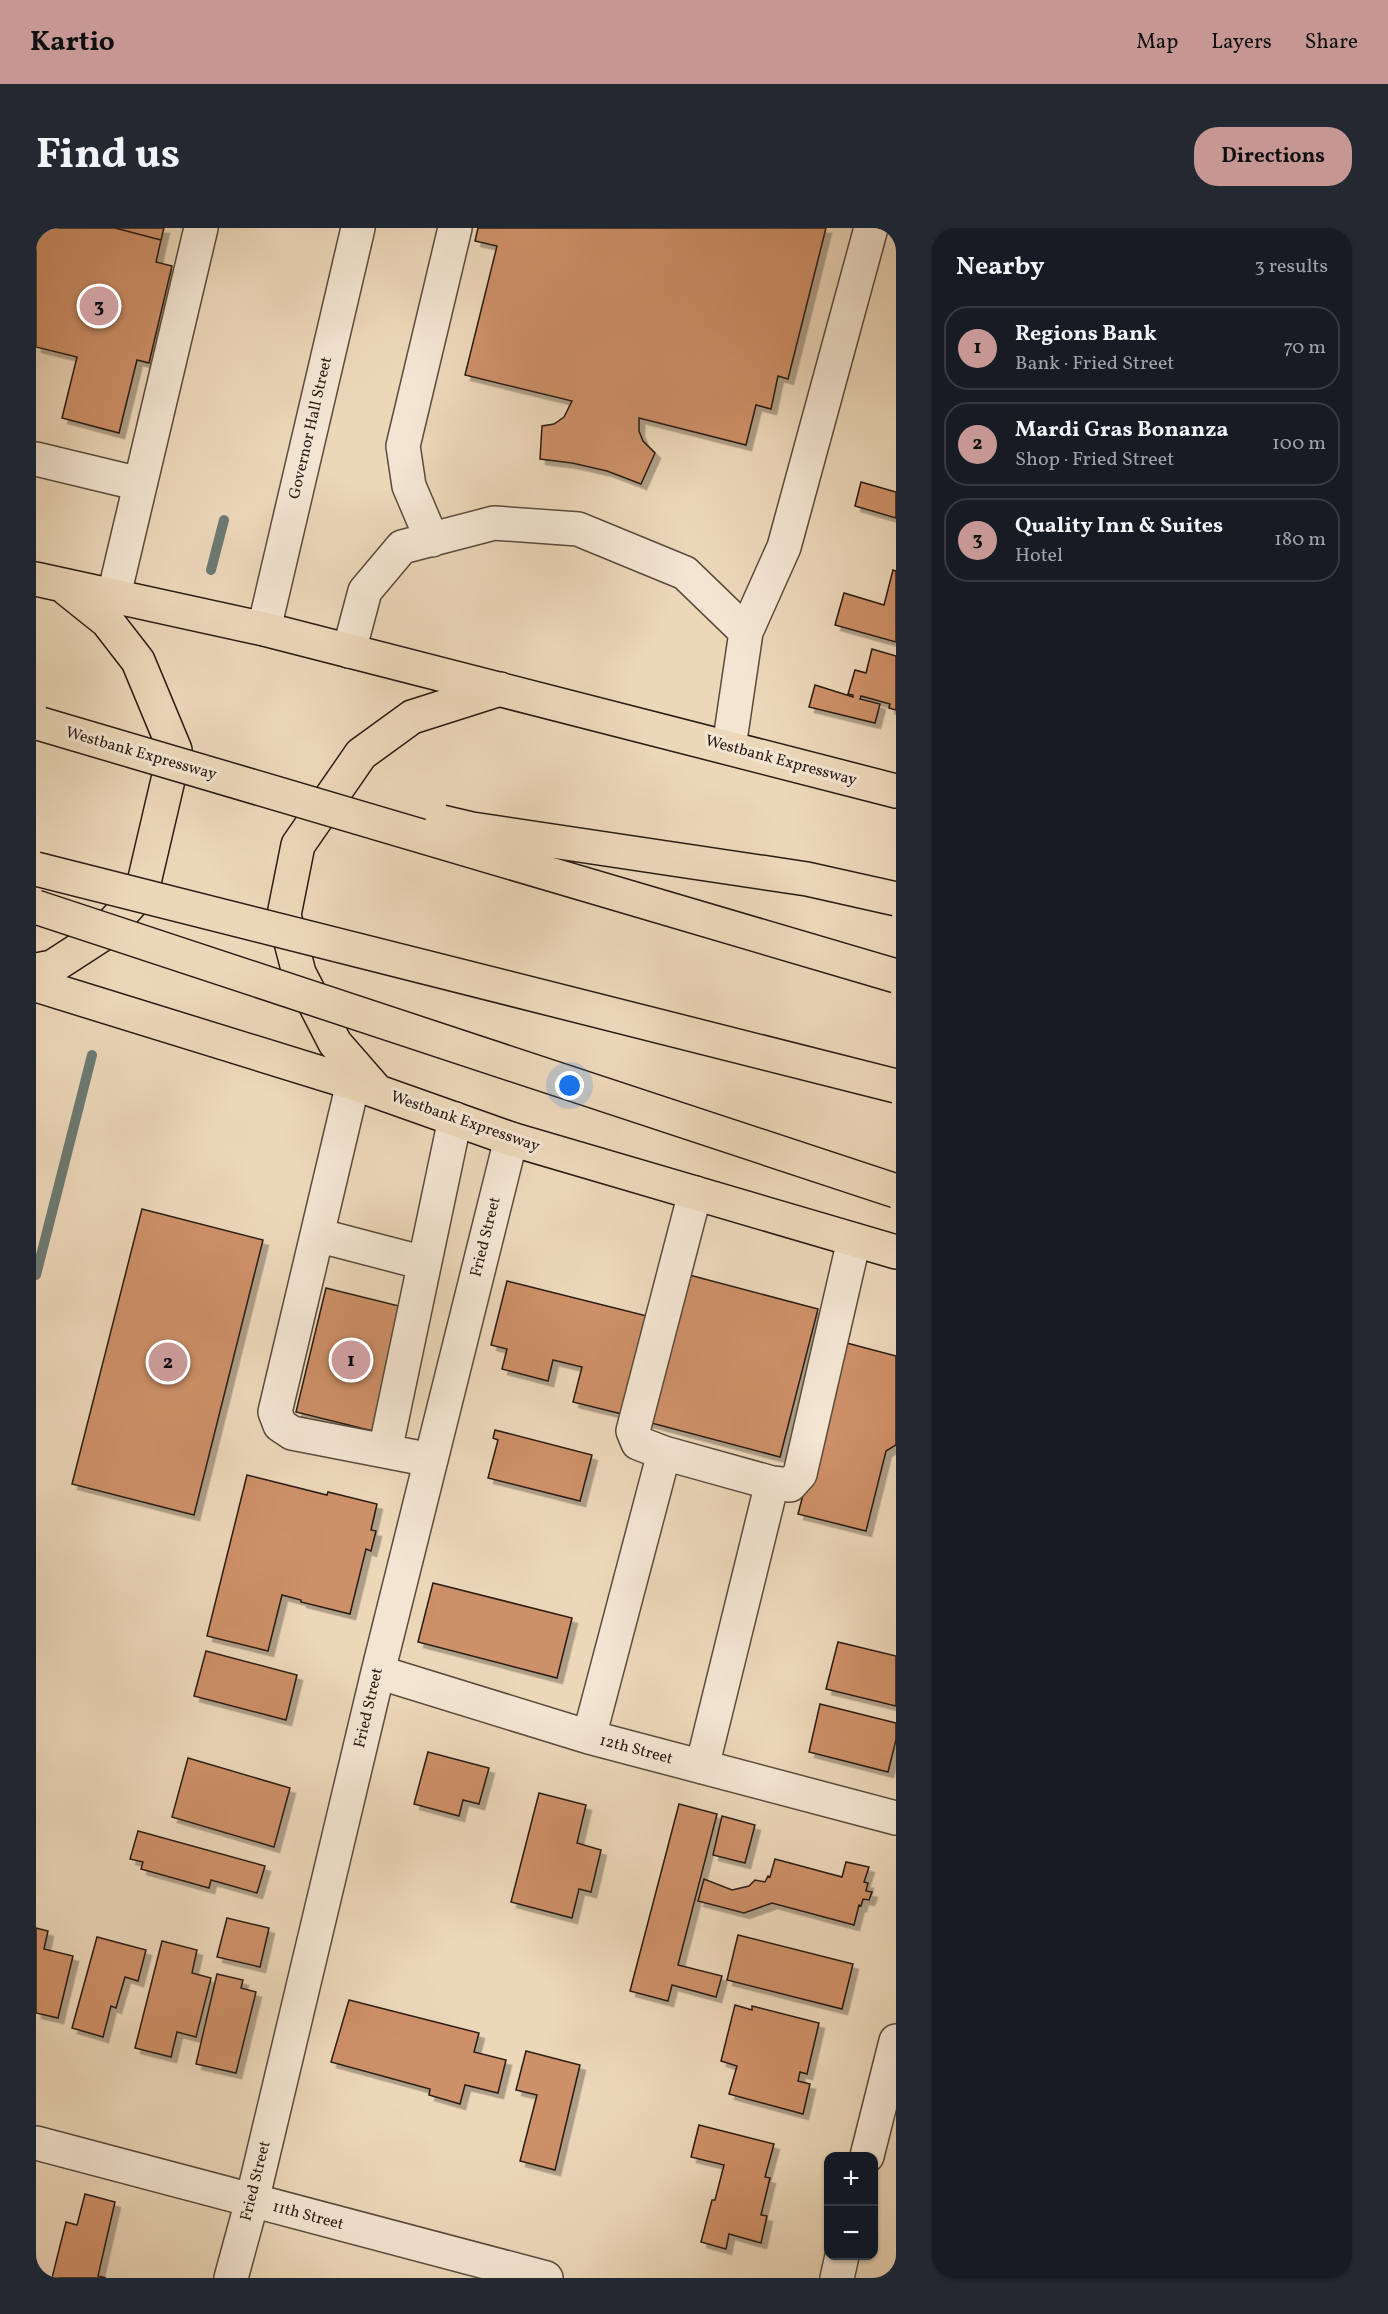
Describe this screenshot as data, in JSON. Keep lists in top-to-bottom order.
{
  "streets": {
    "main road": ["Westbank Expressway"],
    "street": [
      "Governor Hall Street",
      "Fried Street",
      "12th Street",
      "11th Street"
    ]
  },
  "crossings": [
    ["Governor Hall Street", "Westbank Expressway"],
    ["Westbank Expressway", "Fried Street"],
    ["Fried Street", "12th Street"],
    ["Fried Street", "11th Street"]
  ],
  "page": {
    "header": "Kartio",
    "nav": ["Map", "Layers", "Share"],
    "title": "Find us",
    "buttons": "Directions",
    "heading": ["Nearby", "3 results"],
    "pins": ["3", "1", "2"],
    "list": [
      {
        "mark": "1",
        "name": "Regions Bank",
        "note": "Bank · Fried Street",
        "value": "70 m"
      },
      {
        "mark": "2",
        "name": "Mardi Gras Bonanza",
        "note": "Shop · Fried Street",
        "value": "100 m"
      },
      {
        "mark": "3",
        "name": "Quality Inn & Suites",
        "note": "Hotel",
        "value": "180 m"
      }
    ],
    "map_buttons": ["+", "−"]
  }
}
